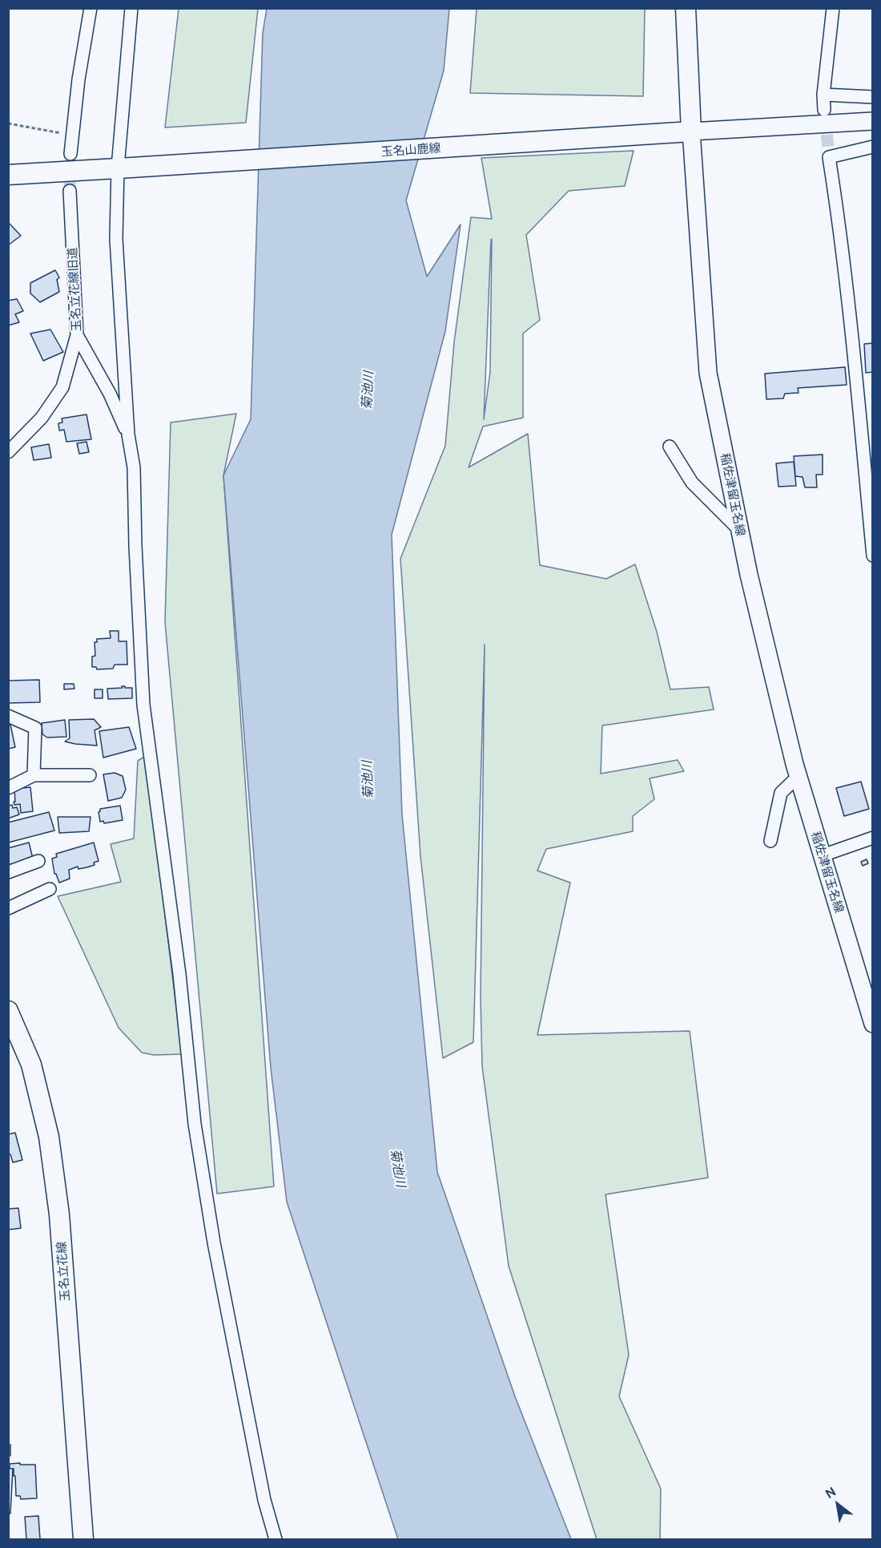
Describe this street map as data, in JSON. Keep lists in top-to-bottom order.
{
  "streets": {
    "main road": ["玉名山鹿線", "稲佐津留玉名線", "玉名立花線"],
    "street": ["玉名立花線旧道"]
  },
  "crossings": [
    ["玉名山鹿線", "稲佐津留玉名線"]
  ],
  "water": ["菊池川"],
  "north": "top left"
}
